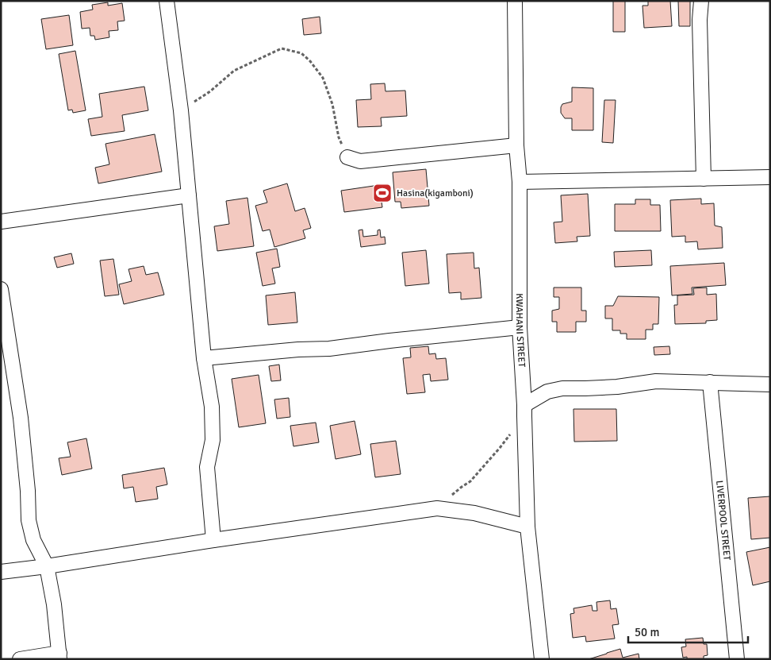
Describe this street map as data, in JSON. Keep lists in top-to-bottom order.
{
  "streets": {
    "street": ["KWAHANI STREET", "LIVERPOOL STREET"]
  },
  "places": {
    "sports": ["Hasina(kigamboni)"]
  },
  "scale_bar": "50 m"
}
